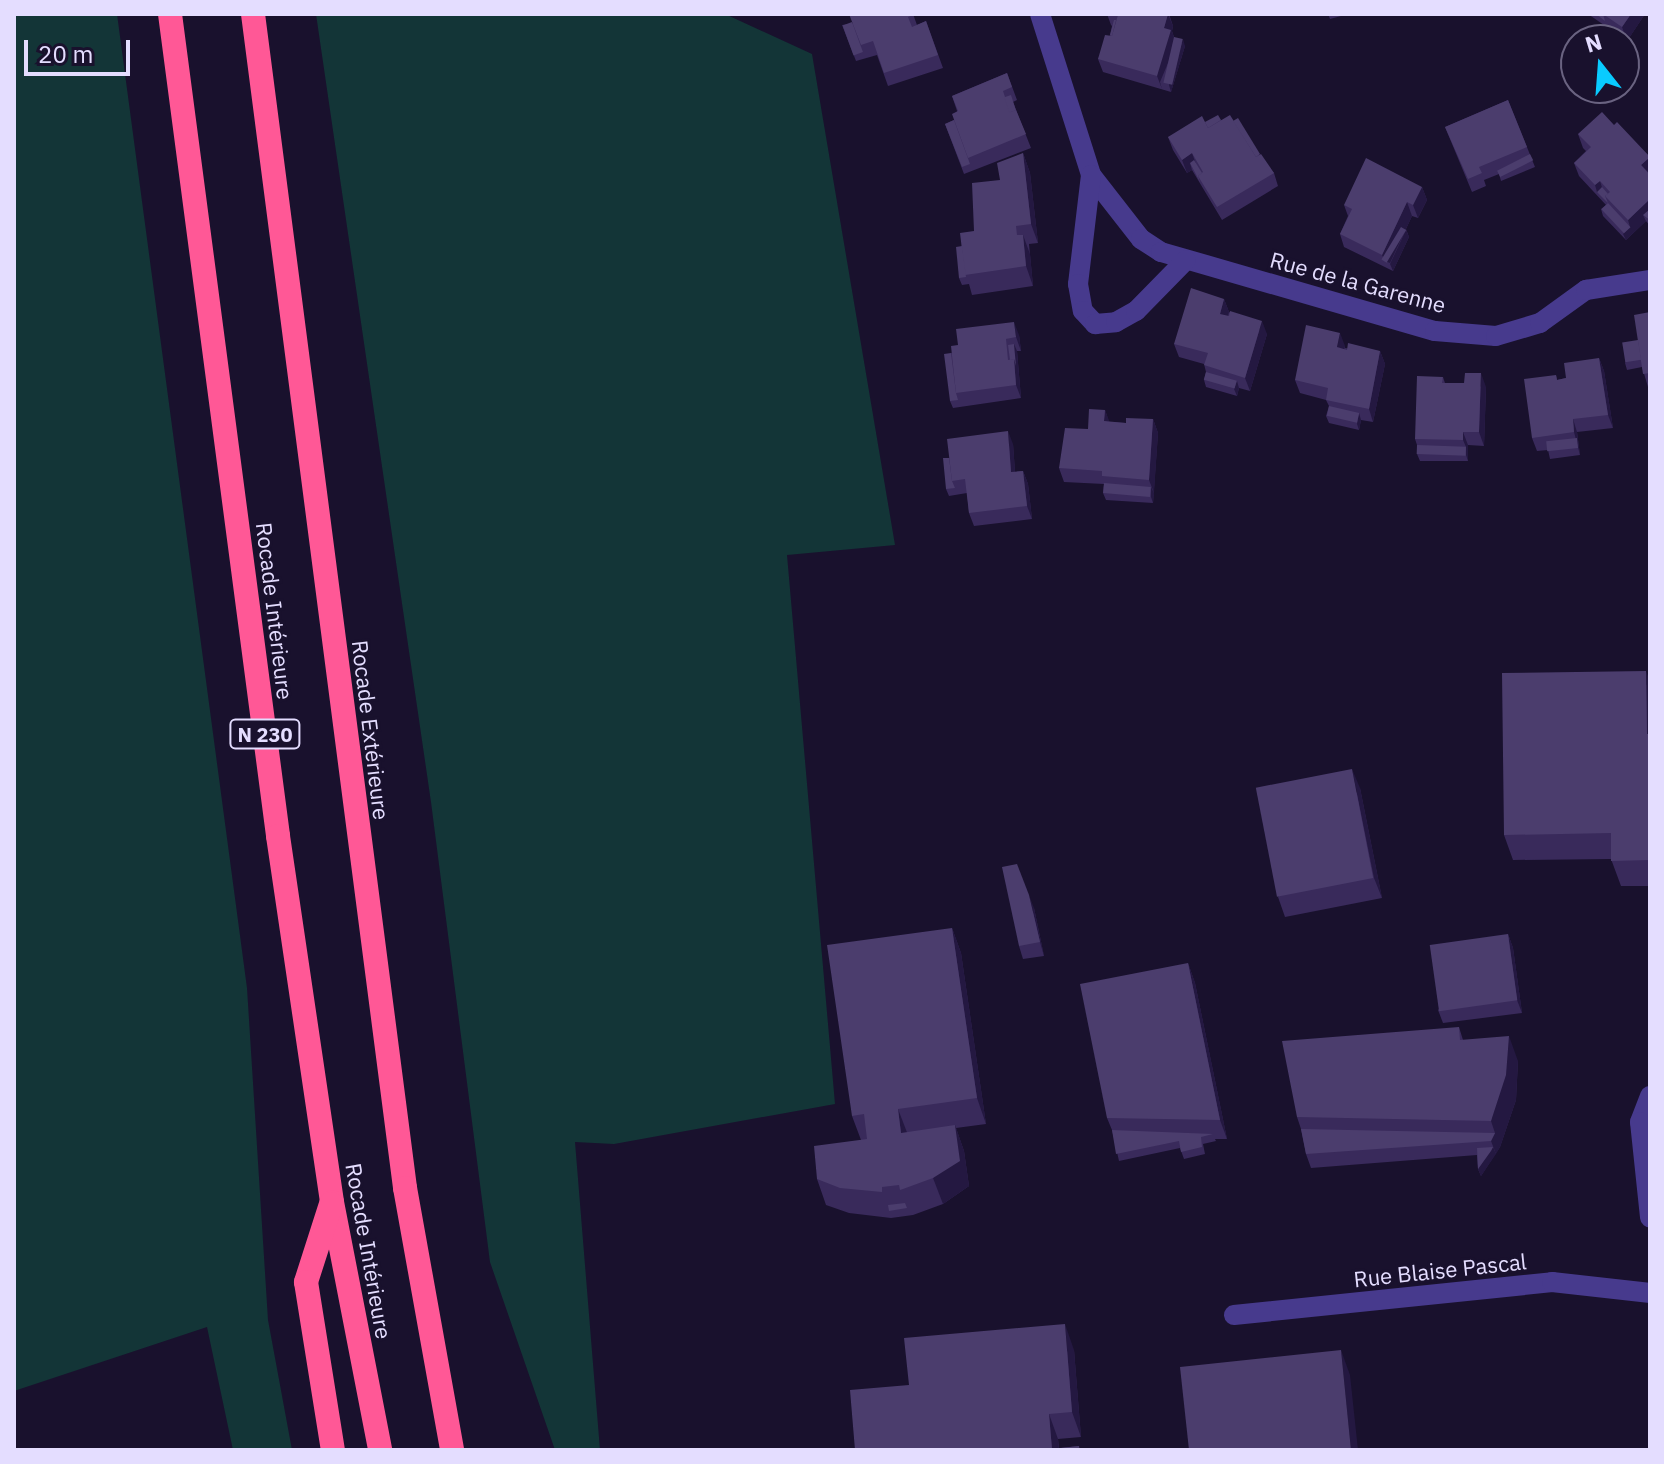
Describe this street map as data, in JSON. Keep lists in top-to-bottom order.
{
  "streets": {
    "highway": ["Rocade Intérieure", "Rocade Extérieure", "N 230"],
    "street": ["Rue de la Garenne", "Rue Blaise Pascal"]
  },
  "scale_bar": "20 m",
  "north": "top"
}
